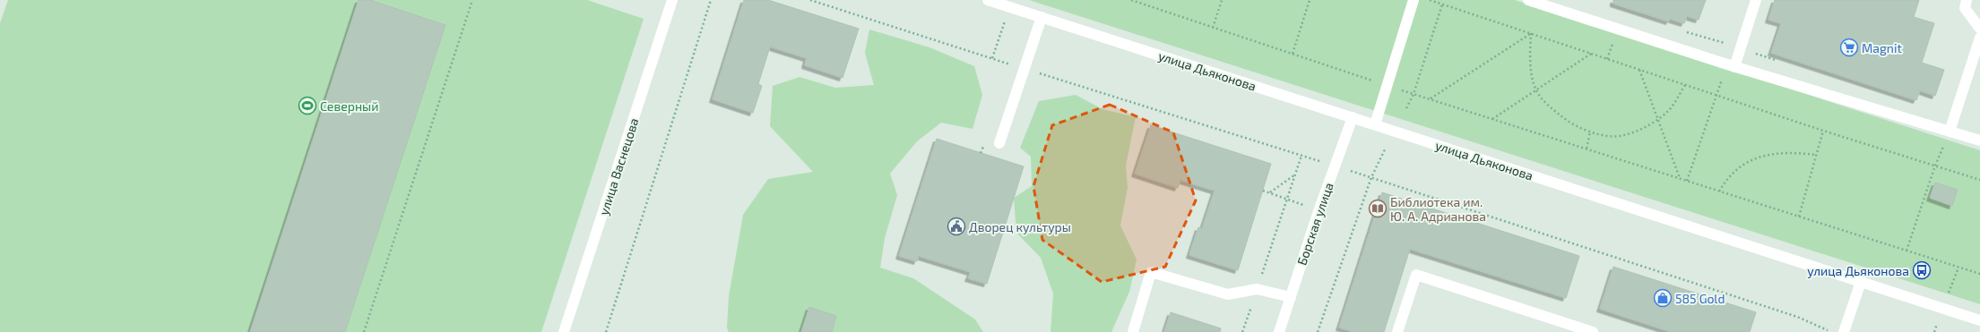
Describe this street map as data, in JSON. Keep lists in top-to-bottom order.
{
  "streets": {
    "main road": ["улица Дьяконова", "улица Васнецова", "Борская улица"]
  },
  "crossings": [
    ["улица Дьяконова", "Борская улица"]
  ],
  "places": {
    "supermarket": ["Magnit"],
    "sports": ["Северный"],
    "library": ["Библиотека им. Ю. А. Адрианова"],
    "public building": ["Дворец культуры"],
    "bus stop": ["улица Дьяконова"],
    "shop": ["585 Gold"]
  }
}
